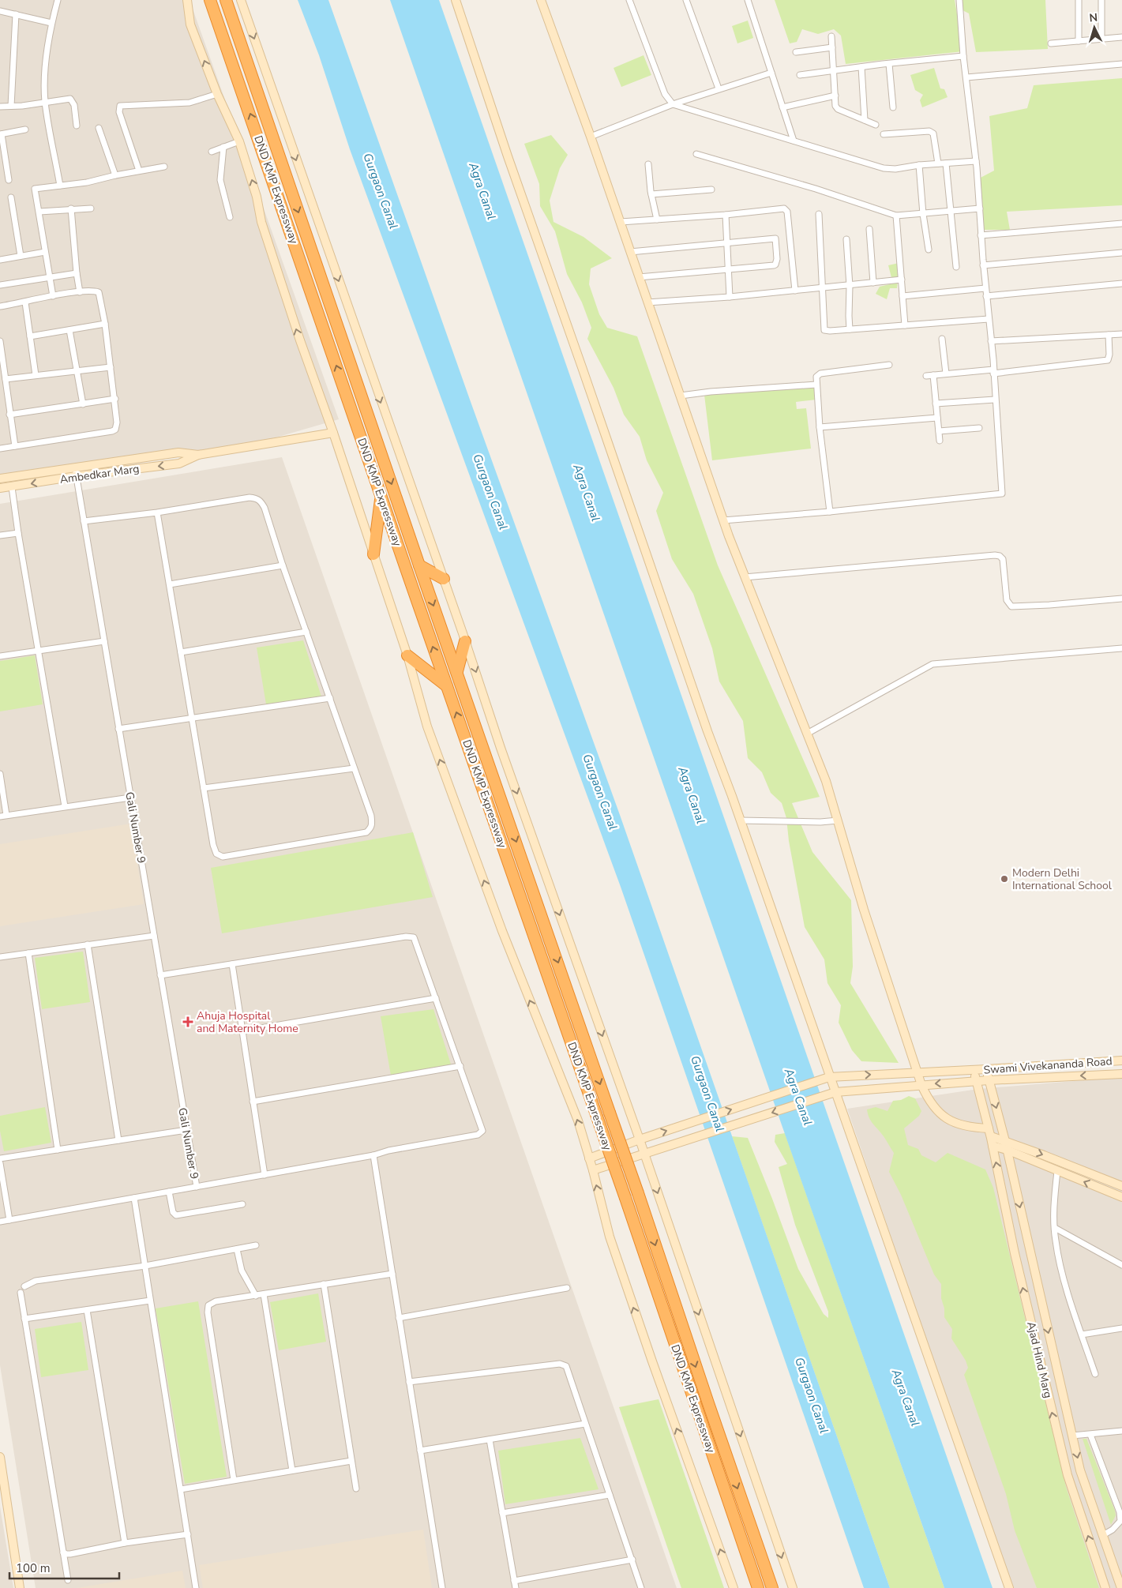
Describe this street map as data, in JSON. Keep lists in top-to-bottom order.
{
  "streets": {
    "highway": ["DND KMP Expressway"],
    "street": [
      "Ambedkar Marg",
      "Gali Number 9",
      "Swami Vivekananda Road",
      "Ajad Hind Marg"
    ]
  },
  "crossings": [
    ["Ambedkar Marg", "Gali Number 9"],
    ["Swami Vivekananda Road", "Ajad Hind Marg"]
  ],
  "water": ["Gurgaon Canal", "Agra Canal"],
  "places": {
    "other": ["Modern Delhi International School"],
    "health": ["Ahuja Hospital and Maternity Home"]
  },
  "scale_bar": "100 m",
  "north": "top"
}
